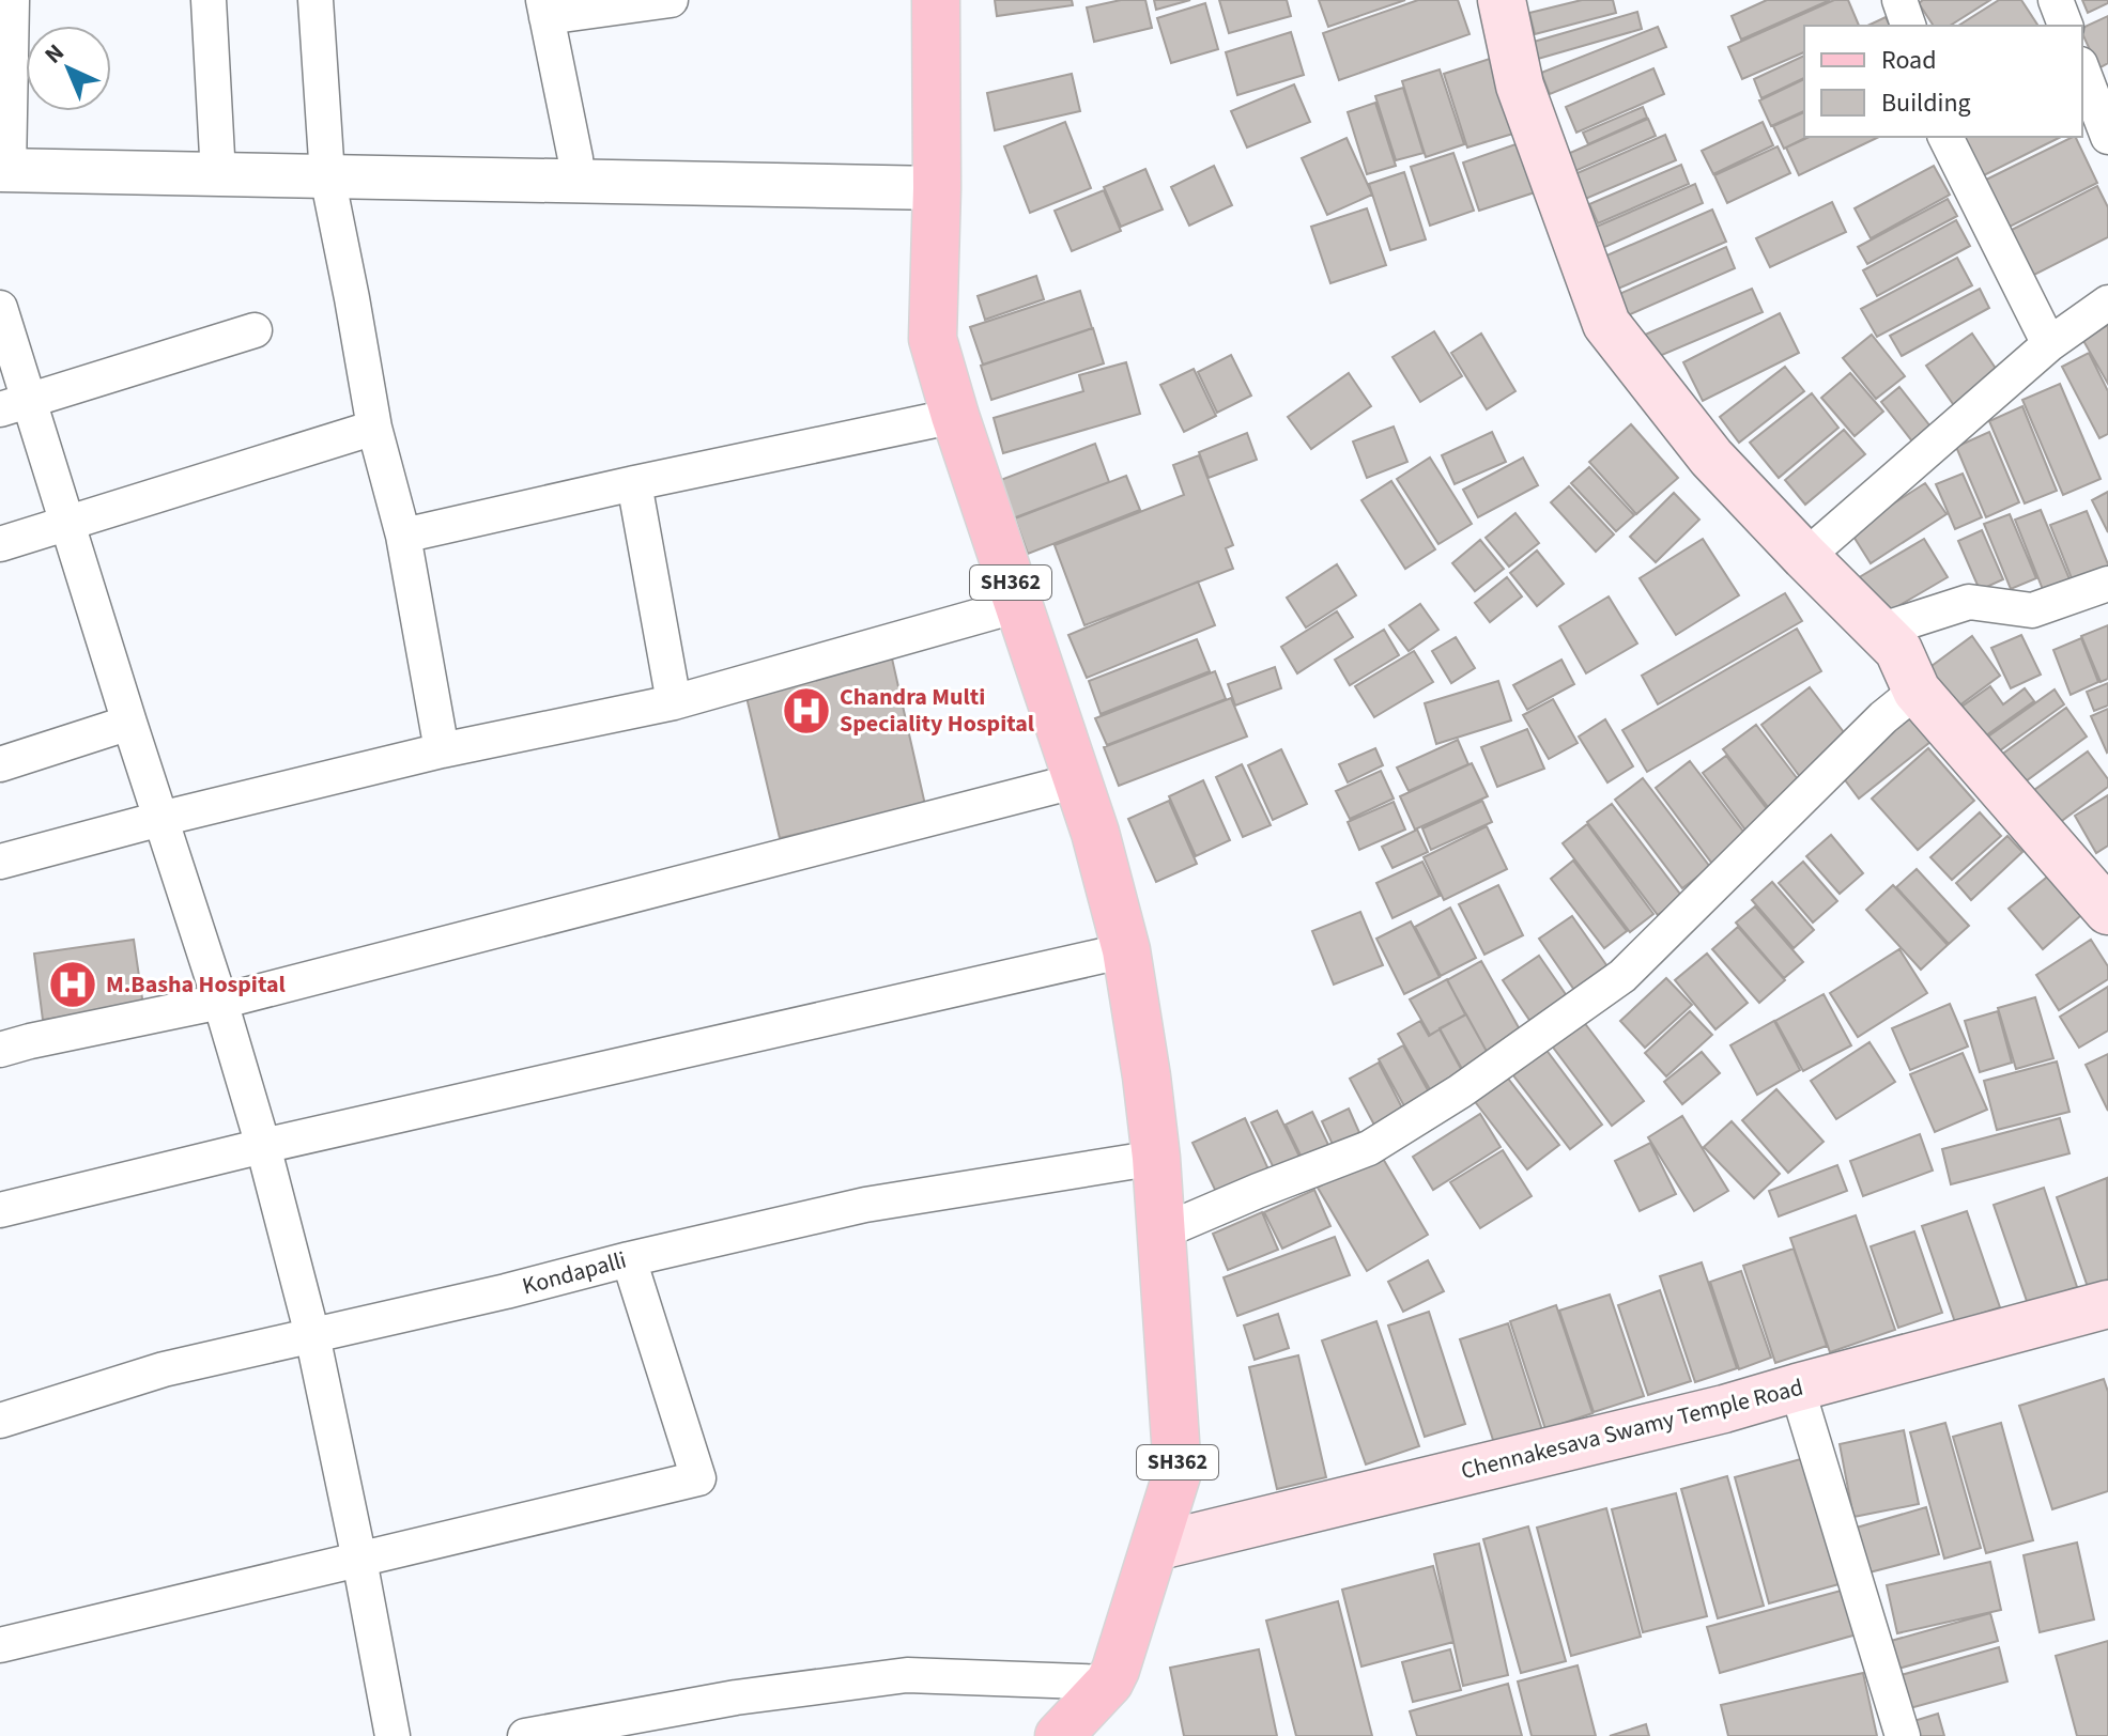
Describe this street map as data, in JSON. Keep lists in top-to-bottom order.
{
  "streets": {
    "main road": ["SH362", "Chennakesava Swamy Temple Road"],
    "street": ["Kondapalli"]
  },
  "crossings": [
    ["SH362", "Kondapalli"],
    ["SH362", "Chennakesava Swamy Temple Road"]
  ],
  "places": {
    "hospital": ["Chandra Multi Speciality Hospital", "M.Basha Hospital"]
  },
  "legend": ["Road", "Building"],
  "north": "top left"
}
